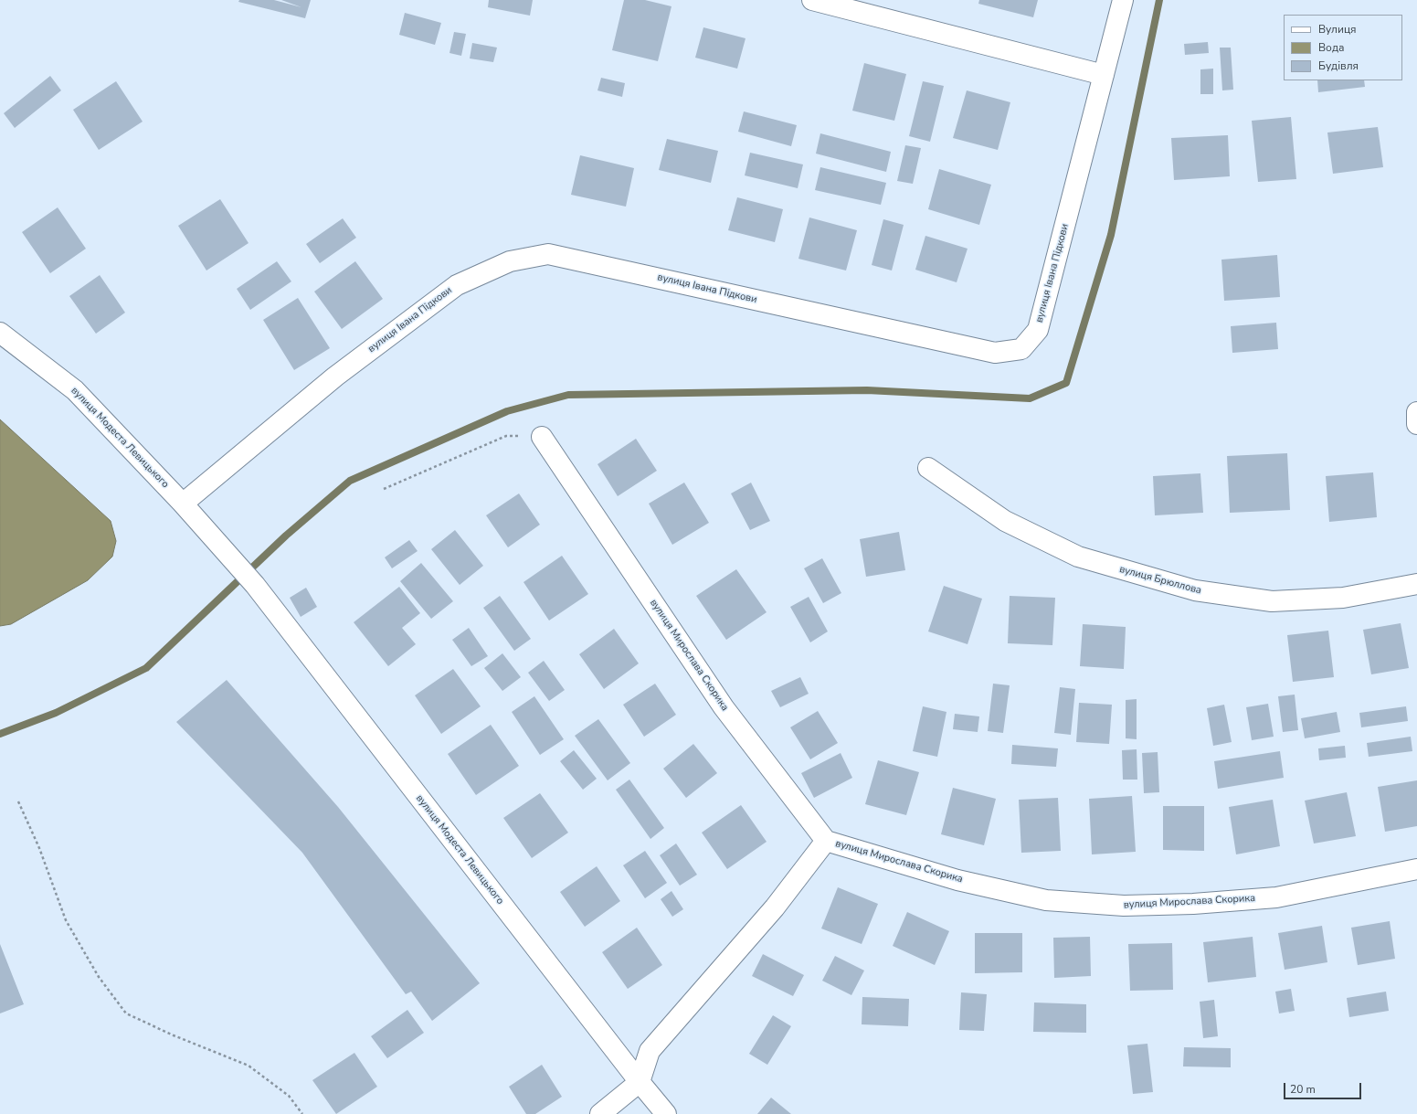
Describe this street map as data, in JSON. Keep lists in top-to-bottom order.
{
  "streets": {
    "street": [
      "вулиця Івана Підкови",
      "вулиця Модеста Левицького",
      "вулиця Брюллова",
      "вулиця Мирослава Скорика"
    ]
  },
  "crossings": [
    ["вулиця Івана Підкови", "вулиця Модеста Левицького"]
  ],
  "legend": ["Вулиця", "Вода", "Будівля"],
  "scale_bar": "20 m"
}
